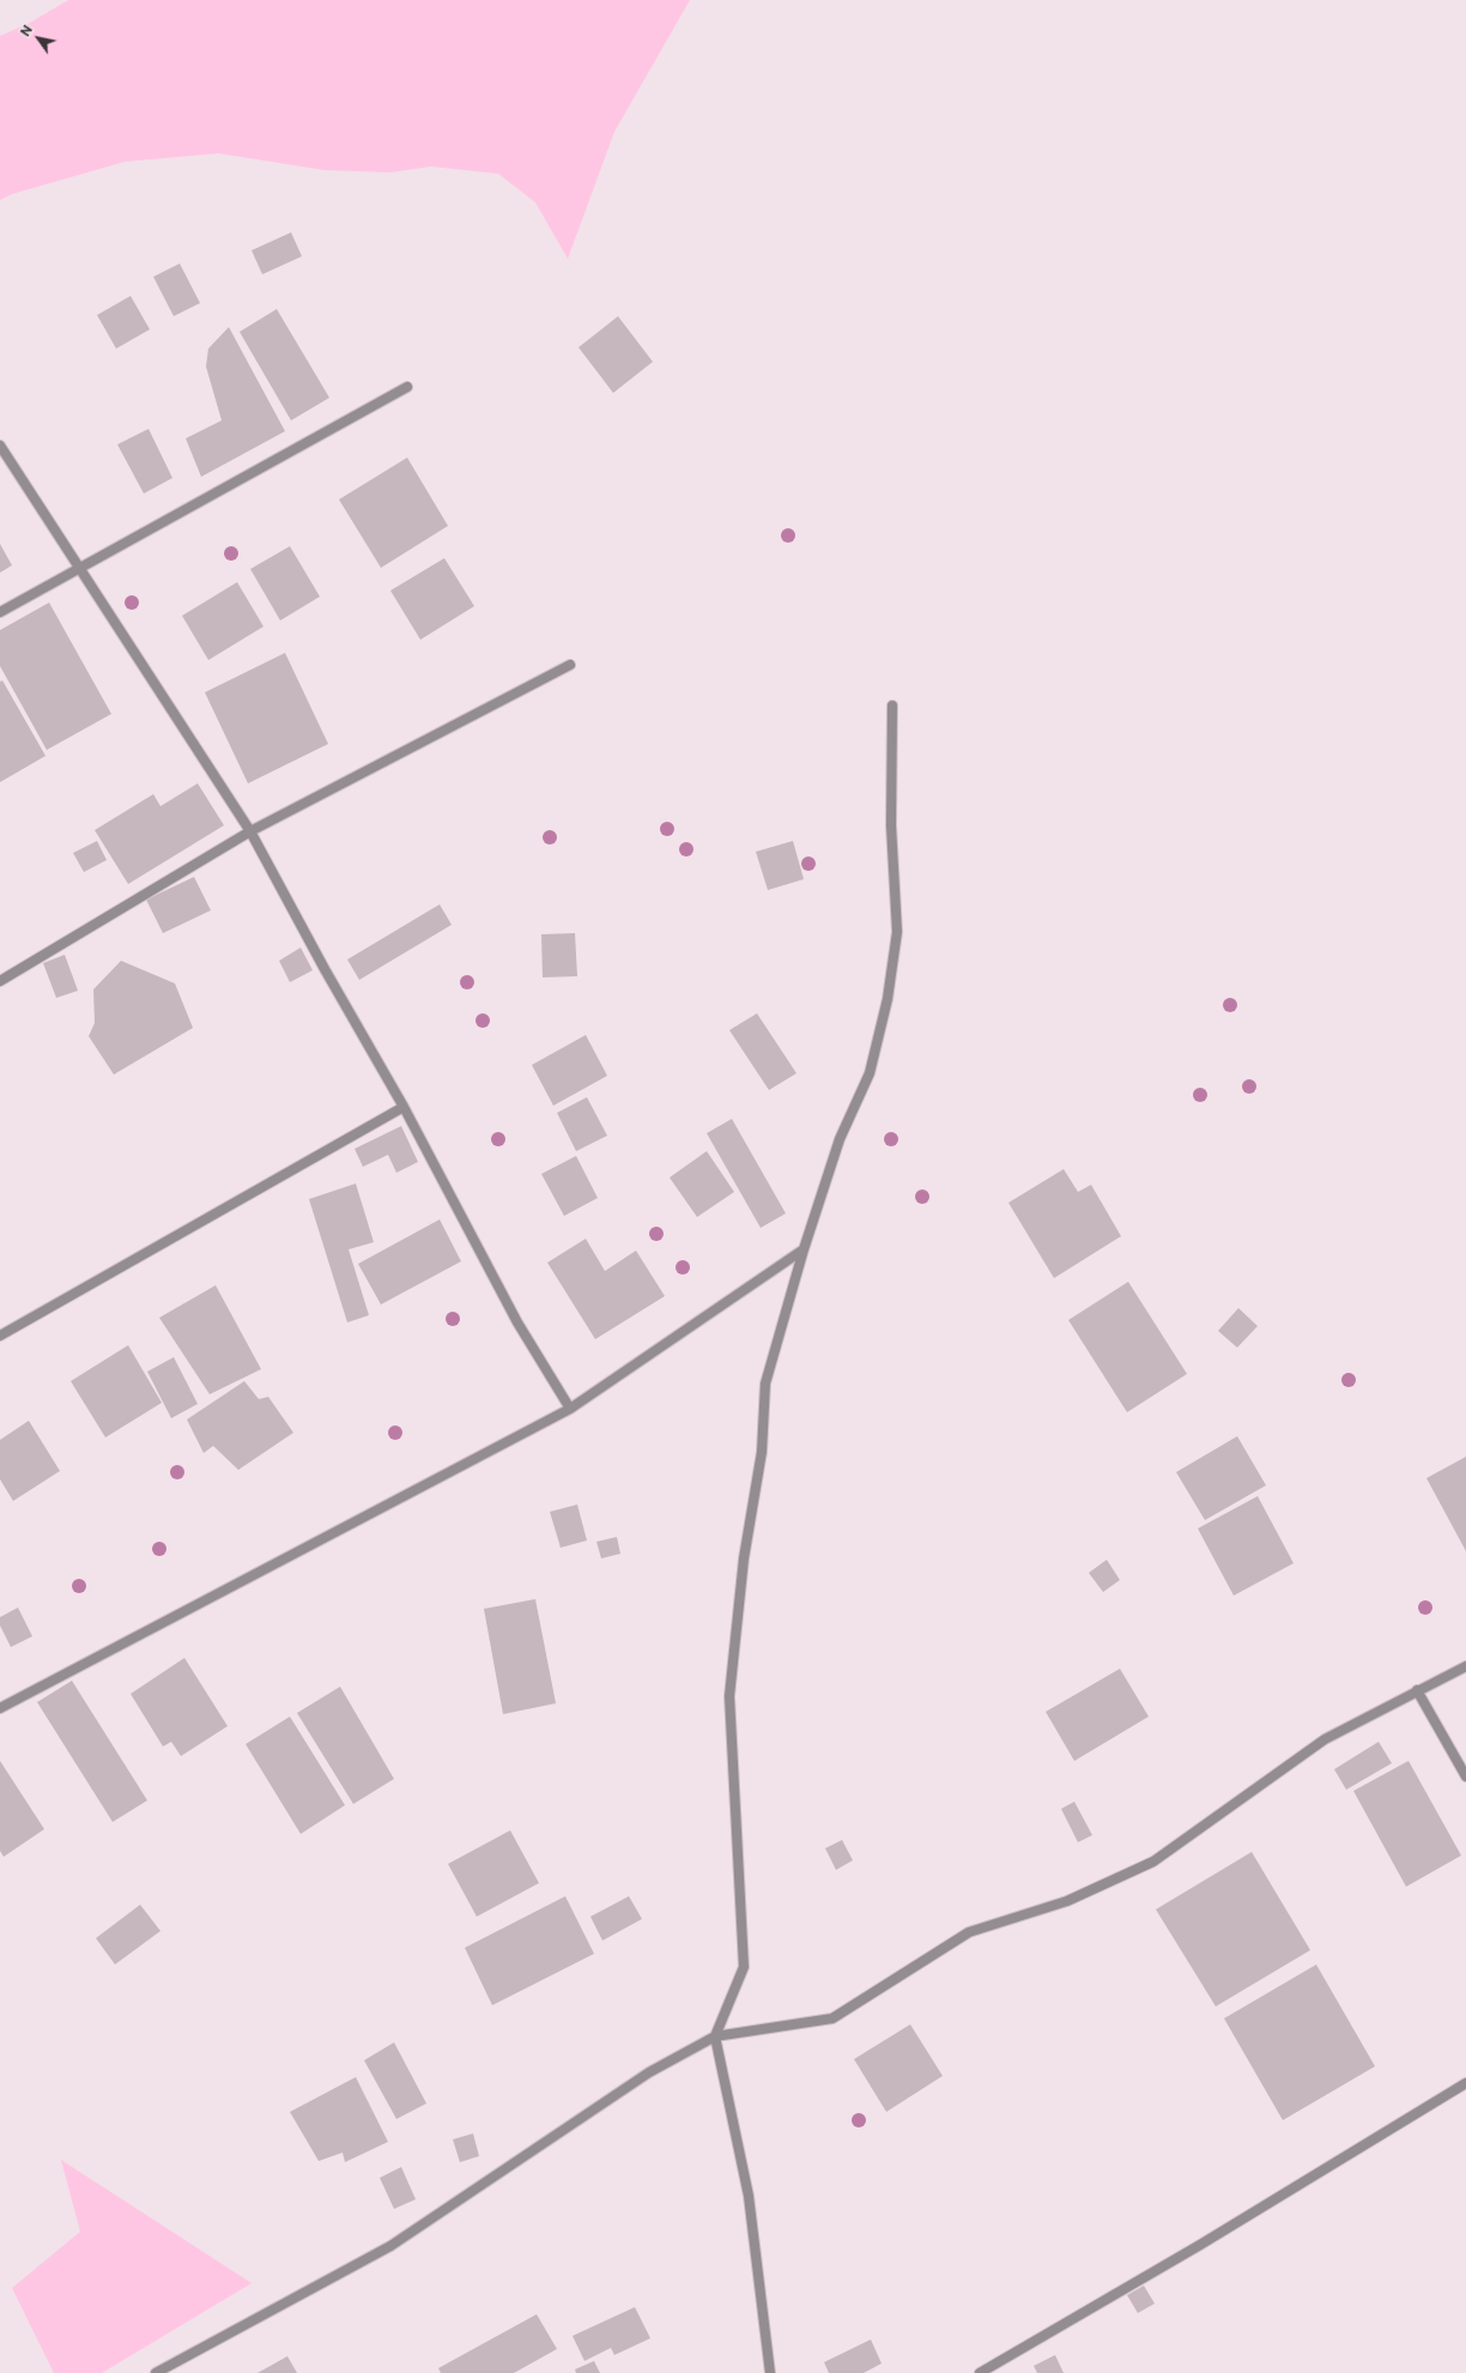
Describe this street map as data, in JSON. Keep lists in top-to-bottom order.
{
  "north": "top left"
}
